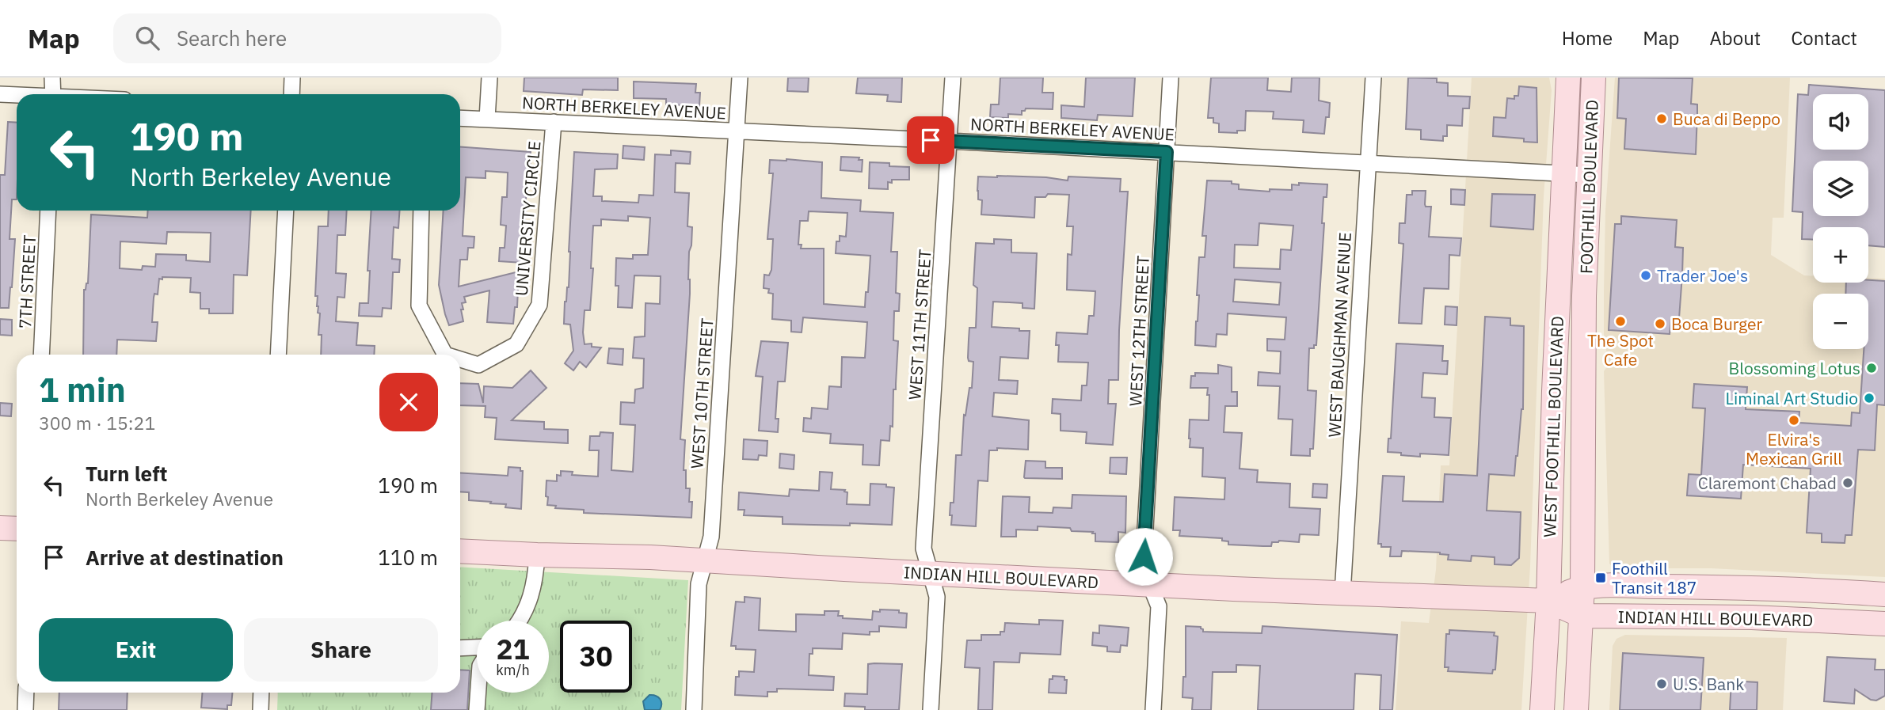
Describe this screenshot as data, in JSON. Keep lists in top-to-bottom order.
{
  "streets": {
    "main road": ["FOOTHILL BOULEVARD", "WEST FOOTHILL BOULEVARD", "INDIAN HILL BOULEVARD"],
    "street": [
      "NORTH BERKELEY AVENUE",
      "UNIVERSITY CIRCLE",
      "7TH STREET",
      "WEST 11TH STREET",
      "WEST 12TH STREET",
      "WEST BAUGHMAN AVENUE",
      "WEST 10TH STREET"
    ]
  },
  "crossings": [
    ["NORTH BERKELEY AVENUE", "FOOTHILL BOULEVARD"],
    ["NORTH BERKELEY AVENUE", "UNIVERSITY CIRCLE"],
    ["NORTH BERKELEY AVENUE", "WEST 11TH STREET"],
    ["NORTH BERKELEY AVENUE", "WEST 12TH STREET"],
    ["NORTH BERKELEY AVENUE", "WEST BAUGHMAN AVENUE"],
    ["NORTH BERKELEY AVENUE", "WEST 10TH STREET"],
    ["FOOTHILL BOULEVARD", "WEST FOOTHILL BOULEVARD"],
    ["WEST 11TH STREET", "INDIAN HILL BOULEVARD"],
    ["WEST 12TH STREET", "INDIAN HILL BOULEVARD"],
    ["WEST BAUGHMAN AVENUE", "INDIAN HILL BOULEVARD"],
    ["WEST 10TH STREET", "INDIAN HILL BOULEVARD"],
    ["WEST FOOTHILL BOULEVARD", "INDIAN HILL BOULEVARD"]
  ],
  "places": {
    "other": [
      "Buca di Beppo",
      "Trader Joe's",
      "The Spot Cafe",
      "Boca Burger",
      "Blossoming Lotus",
      "Liminal Art Studio",
      "Elvira's Mexican Grill",
      "Claremont Chabad",
      "U.S. Bank"
    ],
    "transit": ["Foothill Transit 187"]
  },
  "page": {
    "header": "Map",
    "search": "Search here",
    "nav": [
      "Home",
      "Map",
      "About",
      "Contact"
    ],
    "map_buttons": ["+", "−"],
    "turn": ["190 m", "North Berkeley Avenue"],
    "heading": ["1 min", "300 m · 15:21"],
    "list": [
      {
        "name": "Turn left",
        "note": "North Berkeley Avenue",
        "value": "190 m"
      },
      {
        "name": "Arrive at destination",
        "value": "110 m"
      }
    ],
    "buttons": ["Exit", "Share"],
    "speed": "21 km/h",
    "limit": "30"
  }
}
